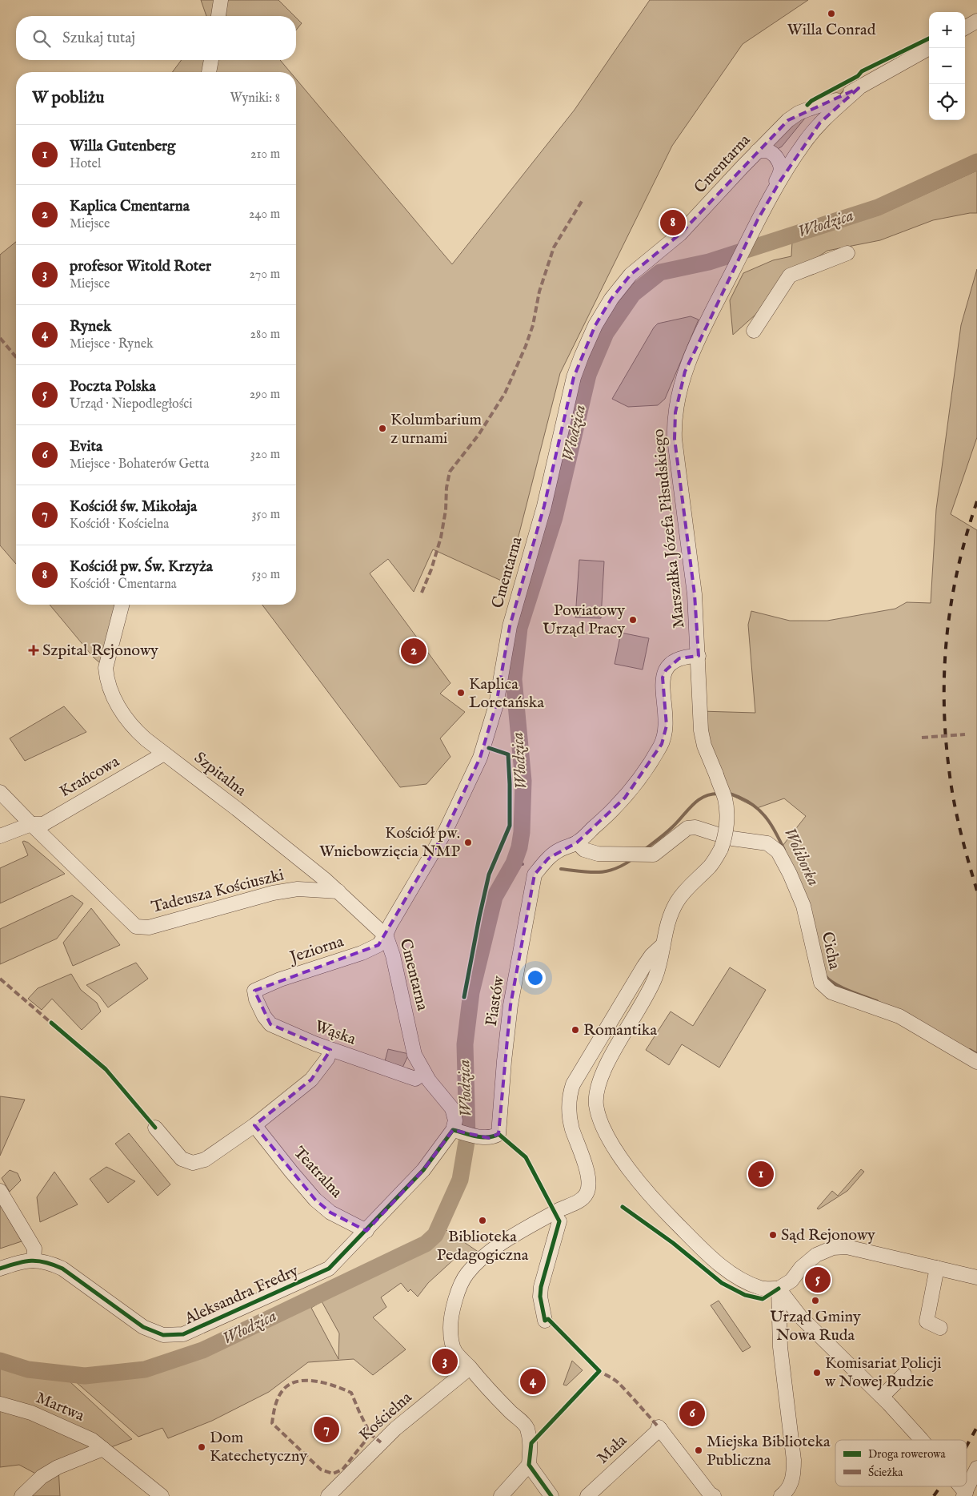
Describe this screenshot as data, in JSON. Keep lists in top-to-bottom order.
{
  "streets": {
    "street": [
      "Cmentarna",
      "Marszałka Józefa Piłsudskiego",
      "Szpitalna",
      "Krańcowa",
      "Tadeusza Kościuszki",
      "Jeziorna",
      "Cicha",
      "Piastów",
      "Wąska",
      "Teatralna",
      "Aleksandra Fredry",
      "Martwa",
      "Kościelna",
      "Mała"
    ]
  },
  "crossings": [
    ["Cmentarna", "Jeziorna"],
    ["Cmentarna", "Piastów"],
    ["Cmentarna", "Wąska"],
    ["Cmentarna", "Aleksandra Fredry"],
    ["Marszałka Józefa Piłsudskiego", "Cicha"],
    ["Szpitalna", "Krańcowa"],
    ["Szpitalna", "Tadeusza Kościuszki"],
    ["Krańcowa", "Tadeusza Kościuszki"],
    ["Jeziorna", "Wąska"],
    ["Cicha", "Piastów"],
    ["Piastów", "Aleksandra Fredry"],
    ["Teatralna", "Aleksandra Fredry"]
  ],
  "water": ["Włodzica", "Woliborka"],
  "places": {
    "other": [
      "Willa Conrad",
      "Kolumbarium z urnami",
      "Powiatowy Urząd Pracy",
      "Kaplica Loretańska",
      "Kościół pw. Wniebowzięcia NMP",
      "Romantika",
      "Biblioteka Pedagogiczna",
      "Sąd Rejonowy",
      "Urząd Gminy Nowa Ruda",
      "Komisariat Policji w Nowej Rudzie",
      "Dom Katechetyczny",
      "Miejska Biblioteka Publiczna"
    ],
    "health": ["Szpital Rejonowy"]
  },
  "legend": ["Droga rowerowa", "Ścieżka"],
  "page": {
    "map_buttons": ["+", "−"],
    "search": "Szukaj tutaj",
    "heading": ["W pobliżu", "Wyniki: 8"],
    "list": [
      {
        "mark": "1",
        "name": "Willa Gutenberg",
        "note": "Hotel",
        "value": "210 m"
      },
      {
        "mark": "2",
        "name": "Kaplica Cmentarna",
        "note": "Miejsce",
        "value": "240 m"
      },
      {
        "mark": "3",
        "name": "profesor Witold Roter",
        "note": "Miejsce",
        "value": "270 m"
      },
      {
        "mark": "4",
        "name": "Rynek",
        "note": "Miejsce · Rynek",
        "value": "280 m"
      },
      {
        "mark": "5",
        "name": "Poczta Polska",
        "note": "Urząd · Niepodległości",
        "value": "290 m"
      },
      {
        "mark": "6",
        "name": "Evita",
        "note": "Miejsce · Bohaterów Getta",
        "value": "320 m"
      },
      {
        "mark": "7",
        "name": "Kościół św. Mikołaja",
        "note": "Kościół · Kościelna",
        "value": "350 m"
      },
      {
        "mark": "8",
        "name": "Kościół pw. Św. Krzyża",
        "note": "Kościół · Cmentarna",
        "value": "530 m"
      }
    ],
    "pins": [
      "8",
      "2",
      "1",
      "5",
      "3",
      "4",
      "6",
      "7"
    ]
  }
}
